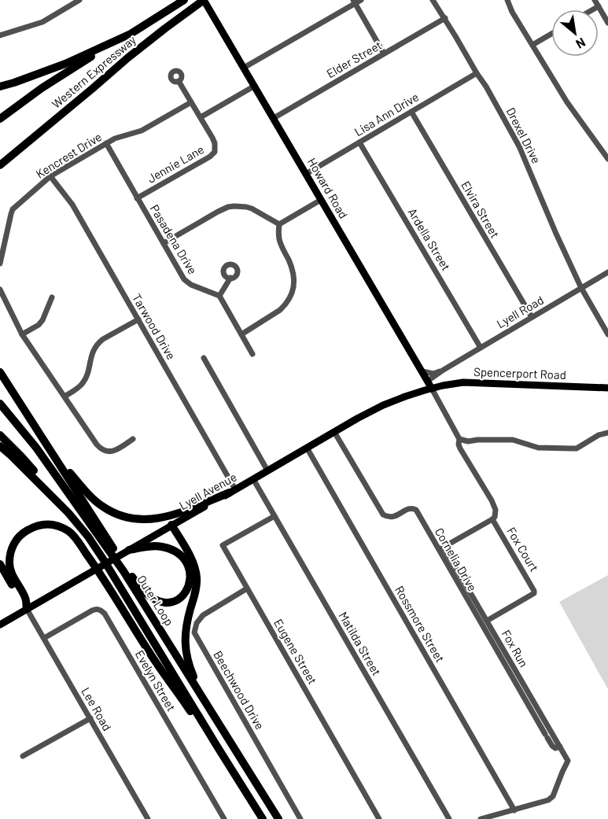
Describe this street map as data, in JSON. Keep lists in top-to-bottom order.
{
  "streets": {
    "highway": ["Western Expressway", "Outer Loop"],
    "main road": ["Howard Road", "Spencerport Road", "Lyell Avenue"],
    "street": [
      "Elder Street",
      "Lisa Ann Drive",
      "Drexel Drive",
      "Kencrest Drive",
      "Jennie Lane",
      "Elvira Street",
      "Pasadena Drive",
      "Ardella Street",
      "Lyell Road",
      "Tarwood Drive",
      "Fox Court",
      "Cornelia Drive",
      "Rossmore Street",
      "Matilda Street",
      "Fox Run",
      "Eugene Street",
      "Evelyn Street",
      "Beechwood Drive",
      "Lee Road"
    ]
  },
  "crossings": [
    ["Elder Street", "Drexel Drive"],
    ["Elder Street", "Howard Road"],
    ["Western Expressway", "Howard Road"],
    ["Lisa Ann Drive", "Drexel Drive"],
    ["Lisa Ann Drive", "Howard Road"],
    ["Lisa Ann Drive", "Elvira Street"],
    ["Lisa Ann Drive", "Ardella Street"],
    ["Drexel Drive", "Lyell Road"],
    ["Kencrest Drive", "Pasadena Drive"],
    ["Kencrest Drive", "Tarwood Drive"],
    ["Jennie Lane", "Pasadena Drive"],
    ["Howard Road", "Lyell Road"],
    ["Howard Road", "Spencerport Road"],
    ["Howard Road", "Lyell Avenue"],
    ["Elvira Street", "Lyell Road"],
    ["Ardella Street", "Lyell Road"],
    ["Tarwood Drive", "Lyell Avenue"],
    ["Spencerport Road", "Lyell Avenue"],
    ["Lyell Avenue", "Cornelia Drive"],
    ["Lyell Avenue", "Rossmore Street"],
    ["Lyell Avenue", "Matilda Street"],
    ["Lyell Avenue", "Lee Road"],
    ["Fox Court", "Fox Run"],
    ["Cornelia Drive", "Fox Run"],
    ["Rossmore Street", "Fox Run"],
    ["Matilda Street", "Eugene Street"],
    ["Eugene Street", "Beechwood Drive"],
    ["Evelyn Street", "Lee Road"]
  ],
  "north": "bottom right"
}
